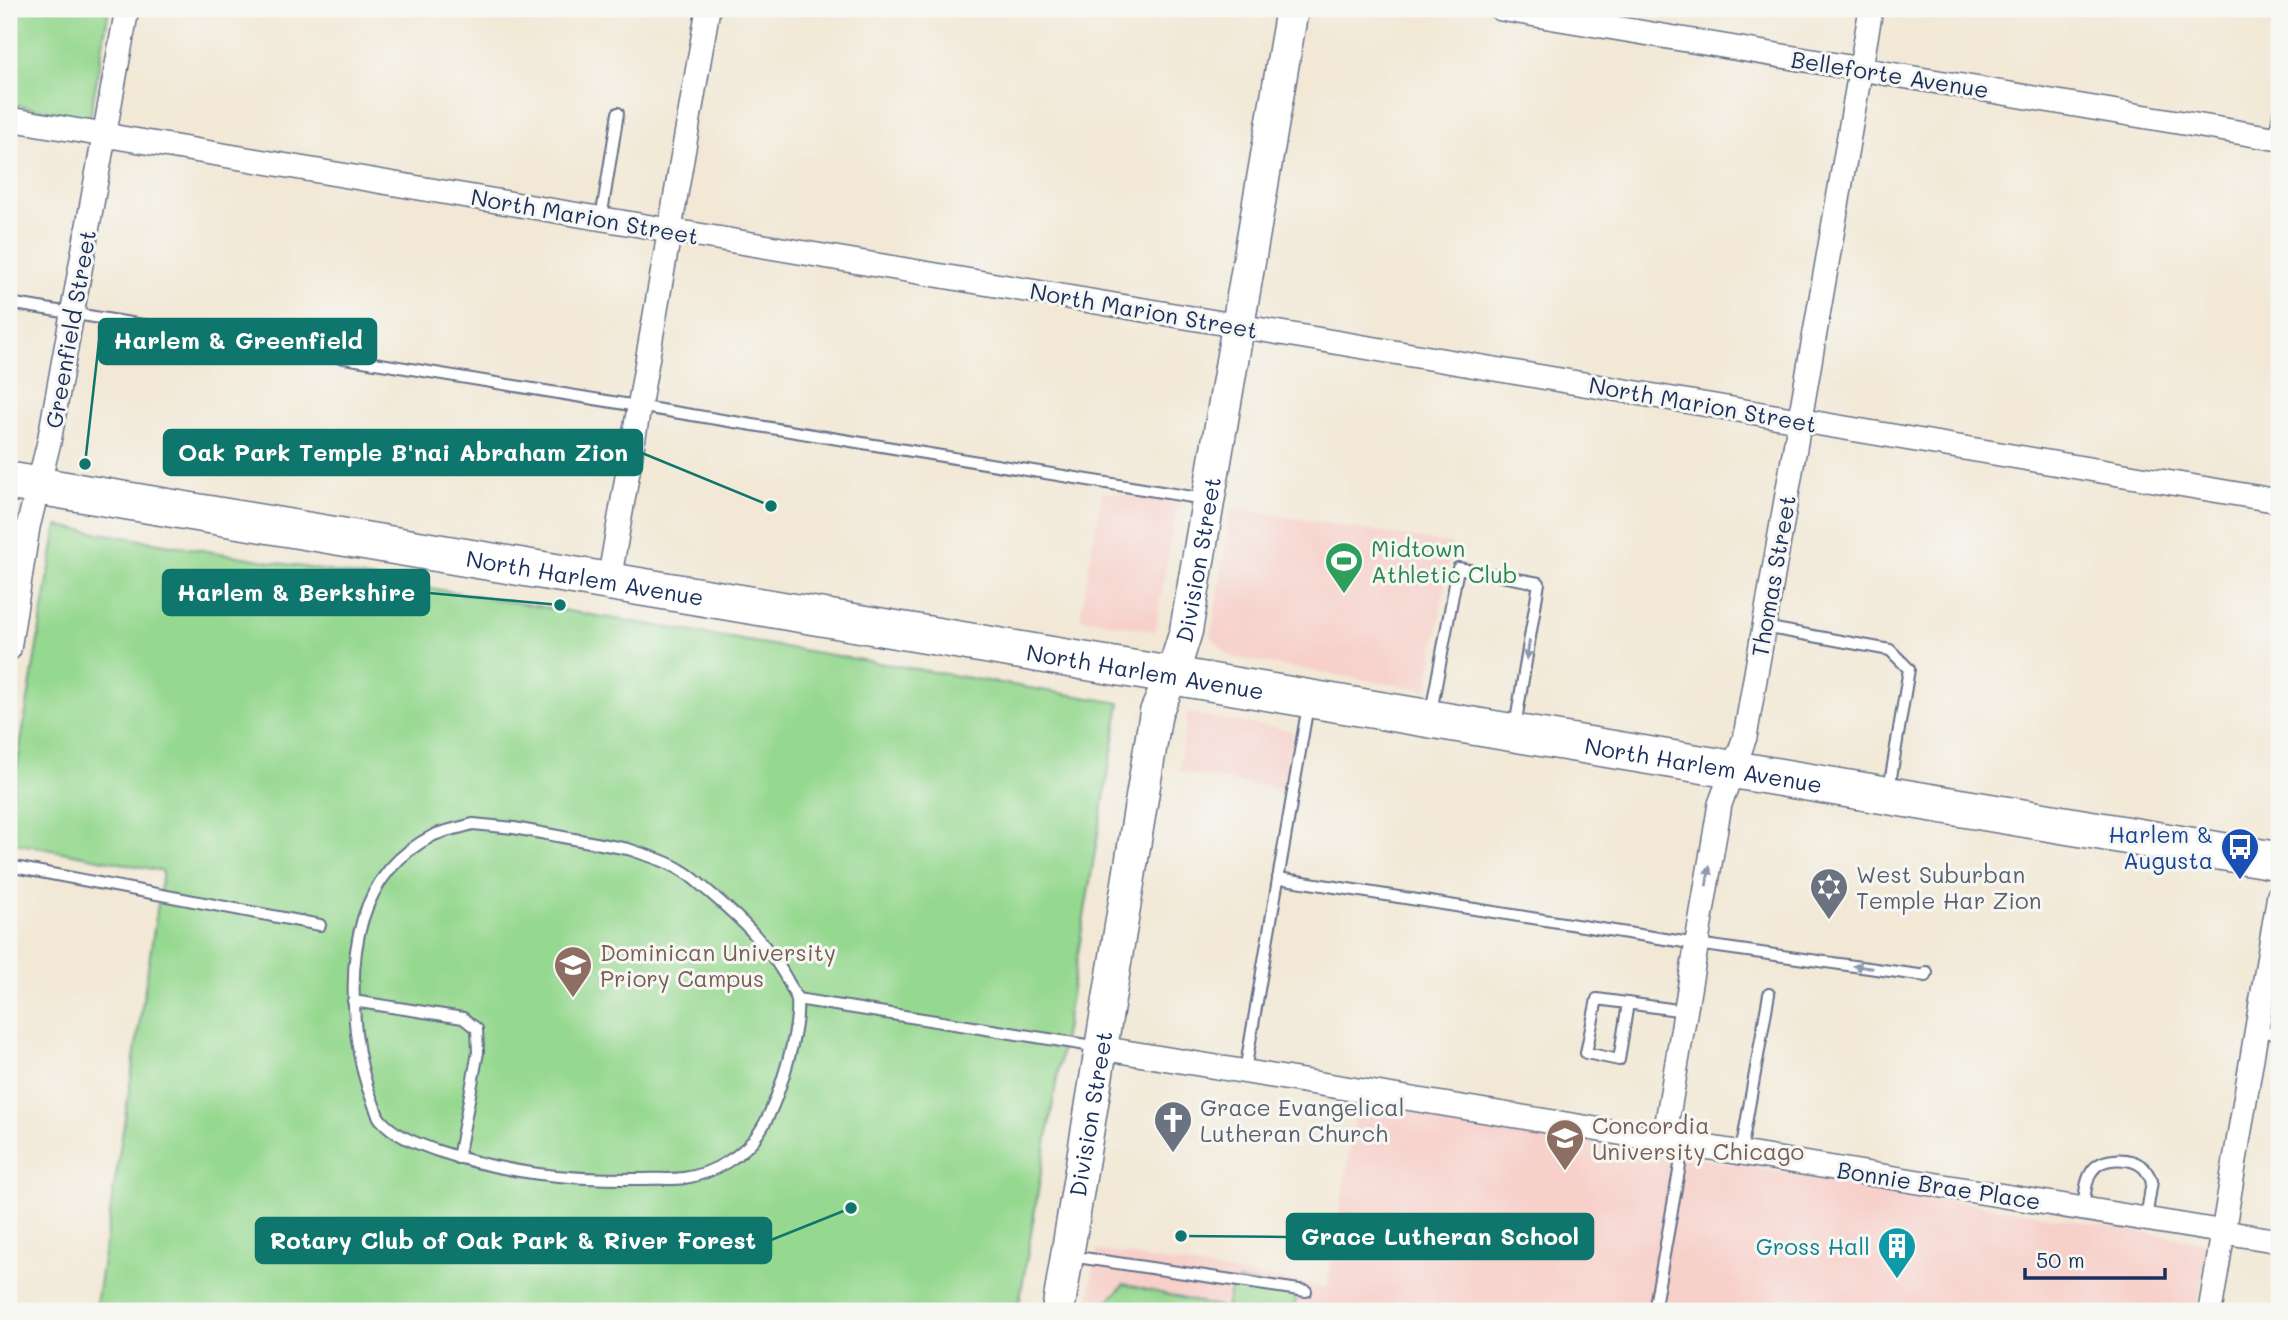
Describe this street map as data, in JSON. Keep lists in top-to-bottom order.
{
  "streets": {
    "main road": ["North Harlem Avenue"],
    "street": [
      "Belleforte Avenue",
      "North Marion Street",
      "Greenfield Street",
      "Division Street",
      "Thomas Street",
      "Bonnie Brae Place"
    ]
  },
  "crossings": [
    ["Belleforte Avenue", "Thomas Street"],
    ["North Marion Street", "Greenfield Street"],
    ["North Marion Street", "Division Street"],
    ["North Marion Street", "Thomas Street"],
    ["Greenfield Street", "North Harlem Avenue"],
    ["Division Street", "North Harlem Avenue"],
    ["Division Street", "Bonnie Brae Place"],
    ["Thomas Street", "North Harlem Avenue"],
    ["Thomas Street", "Bonnie Brae Place"]
  ],
  "places": {
    "other": [
      "Harlem & Greenfield",
      "Oak Park Temple B'nai Abraham Zion",
      "Harlem & Berkshire",
      "Rotary Club of Oak Park & River Forest",
      "Grace Lutheran School"
    ],
    "sports": ["Midtown Athletic Club"],
    "bus stop": ["Harlem & Augusta"],
    "synagogue": ["West Suburban Temple Har Zion"],
    "school or university": ["Dominican University Priory Campus", "Concordia University Chicago"],
    "church": ["Grace Evangelical Lutheran Church"],
    "building": ["Gross Hall"]
  },
  "scale_bar": "50 m"
}
